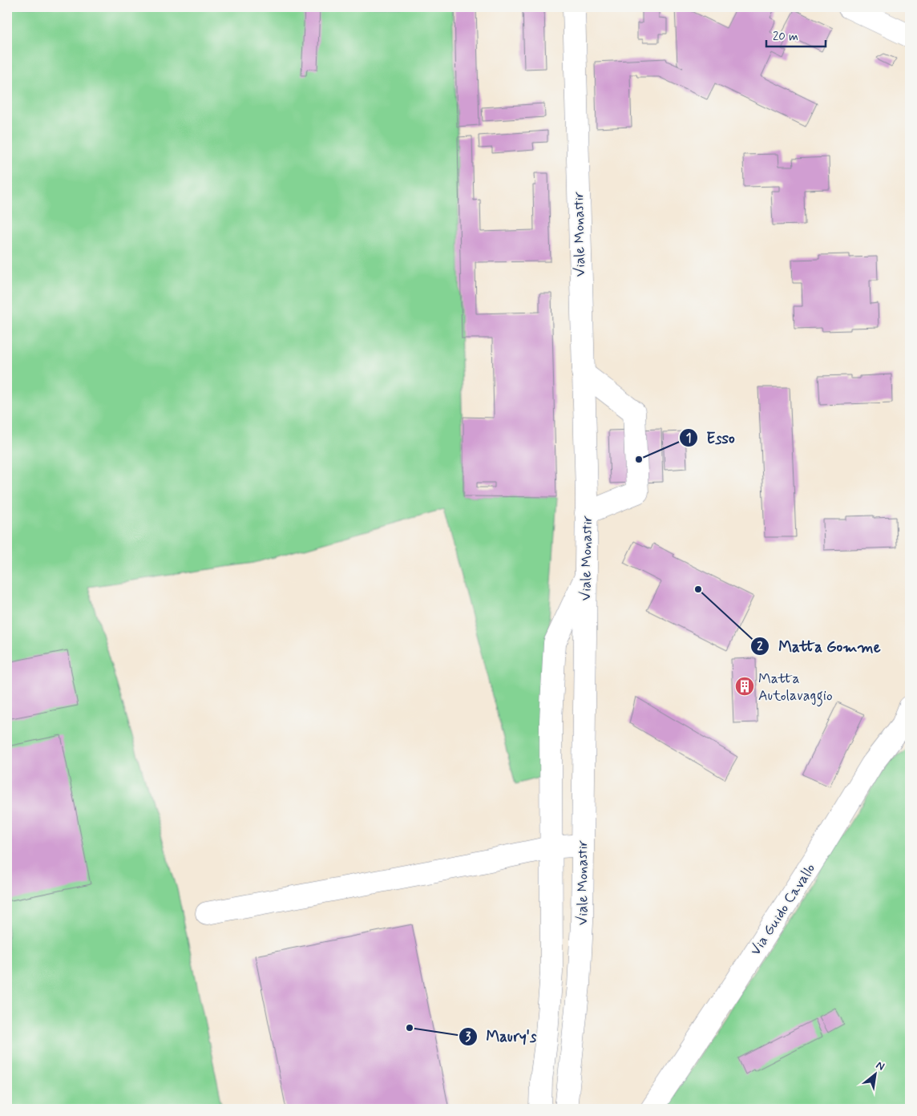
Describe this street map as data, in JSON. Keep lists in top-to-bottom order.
{
  "streets": {
    "main road": ["Viale Monastir", "Via Guido Cavallo"]
  },
  "places": {
    "other": ["Esso", "Matta Gomme", "Maury's"],
    "building": ["Matta Autolavaggio"]
  },
  "scale_bar": "20 m",
  "north": "top right"
}
